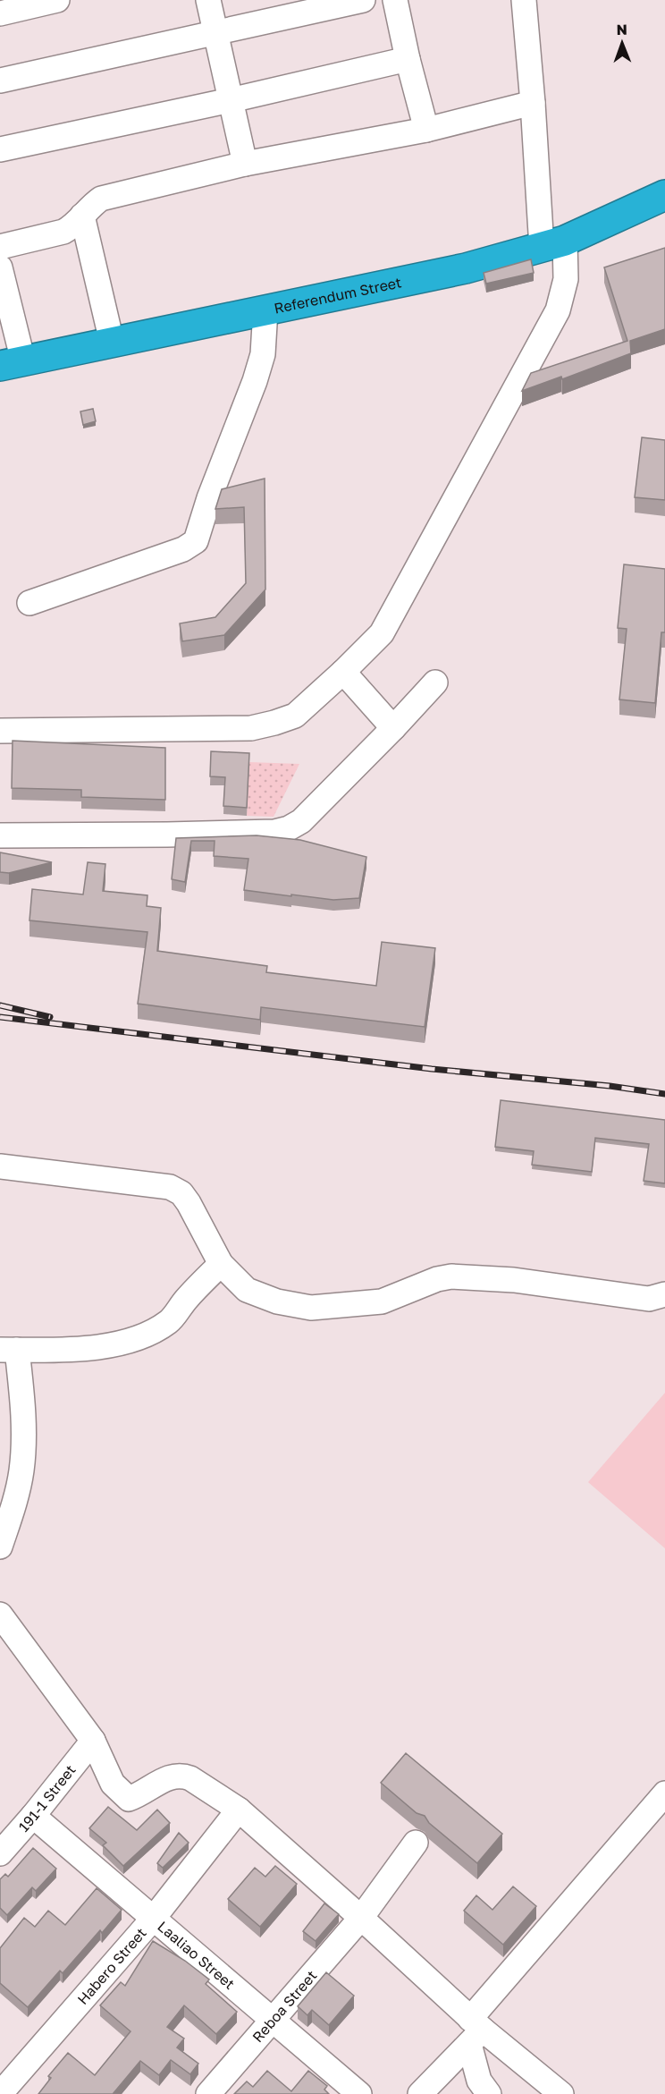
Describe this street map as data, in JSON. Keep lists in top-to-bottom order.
{
  "streets": {
    "highway": ["Referendum Street"],
    "street": [
      "191-1 Street",
      "Laaliao Street",
      "Habero Street",
      "Reboa Street"
    ]
  },
  "crossings": [
    ["191-1 Street", "Laaliao Street"],
    ["Laaliao Street", "Habero Street"],
    ["Laaliao Street", "Reboa Street"]
  ],
  "north": "top"
}
